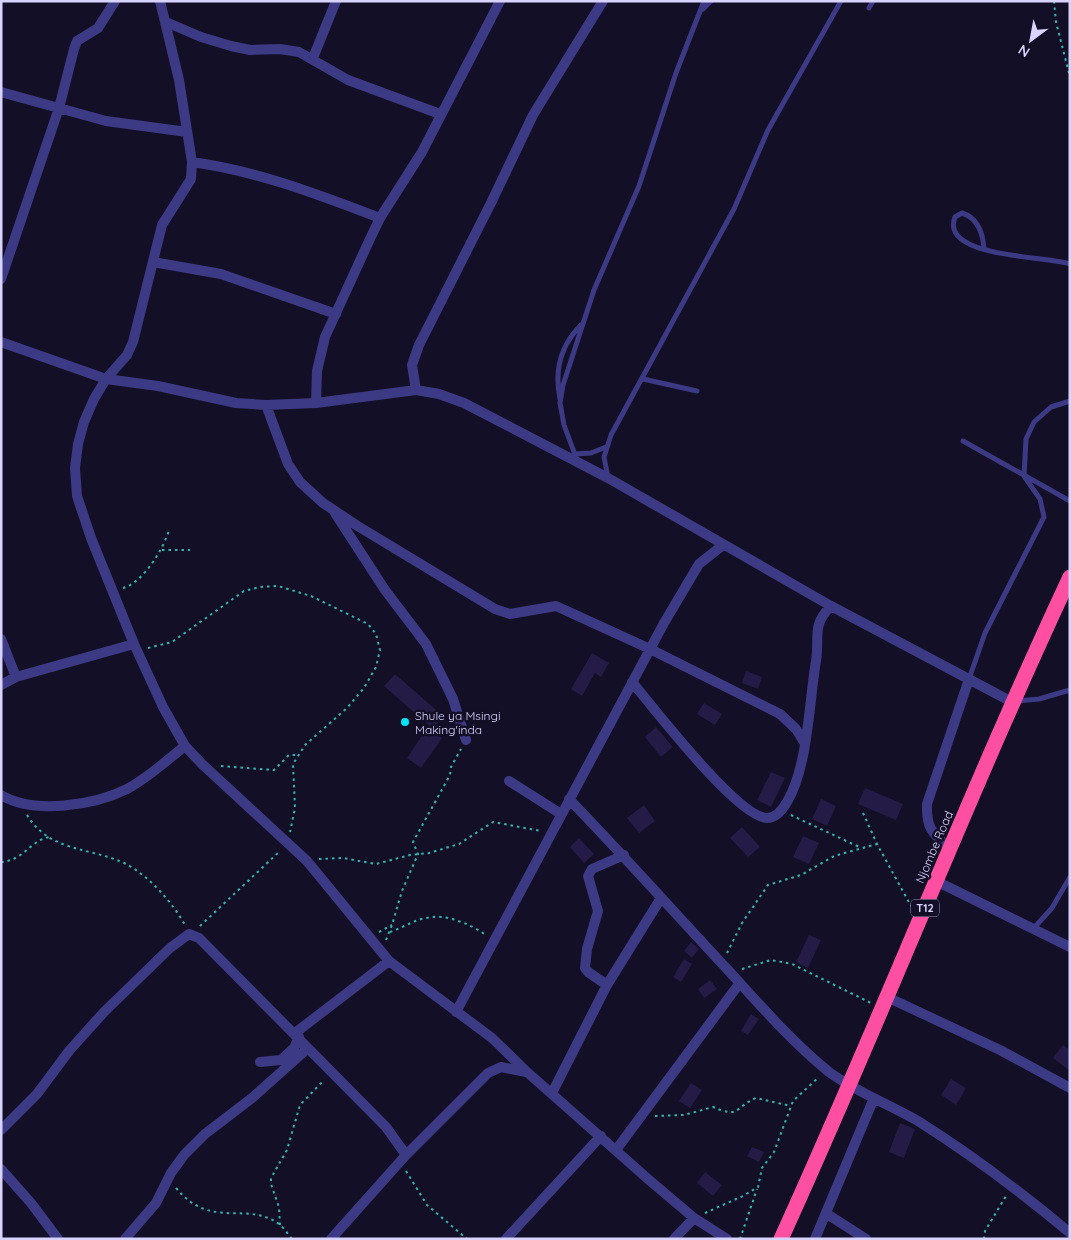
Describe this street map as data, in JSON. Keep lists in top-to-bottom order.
{
  "streets": {
    "highway": ["Njombe Road", "T12"]
  },
  "places": ["Shule ya Msingi Making'inda"],
  "north": "bottom left"
}
